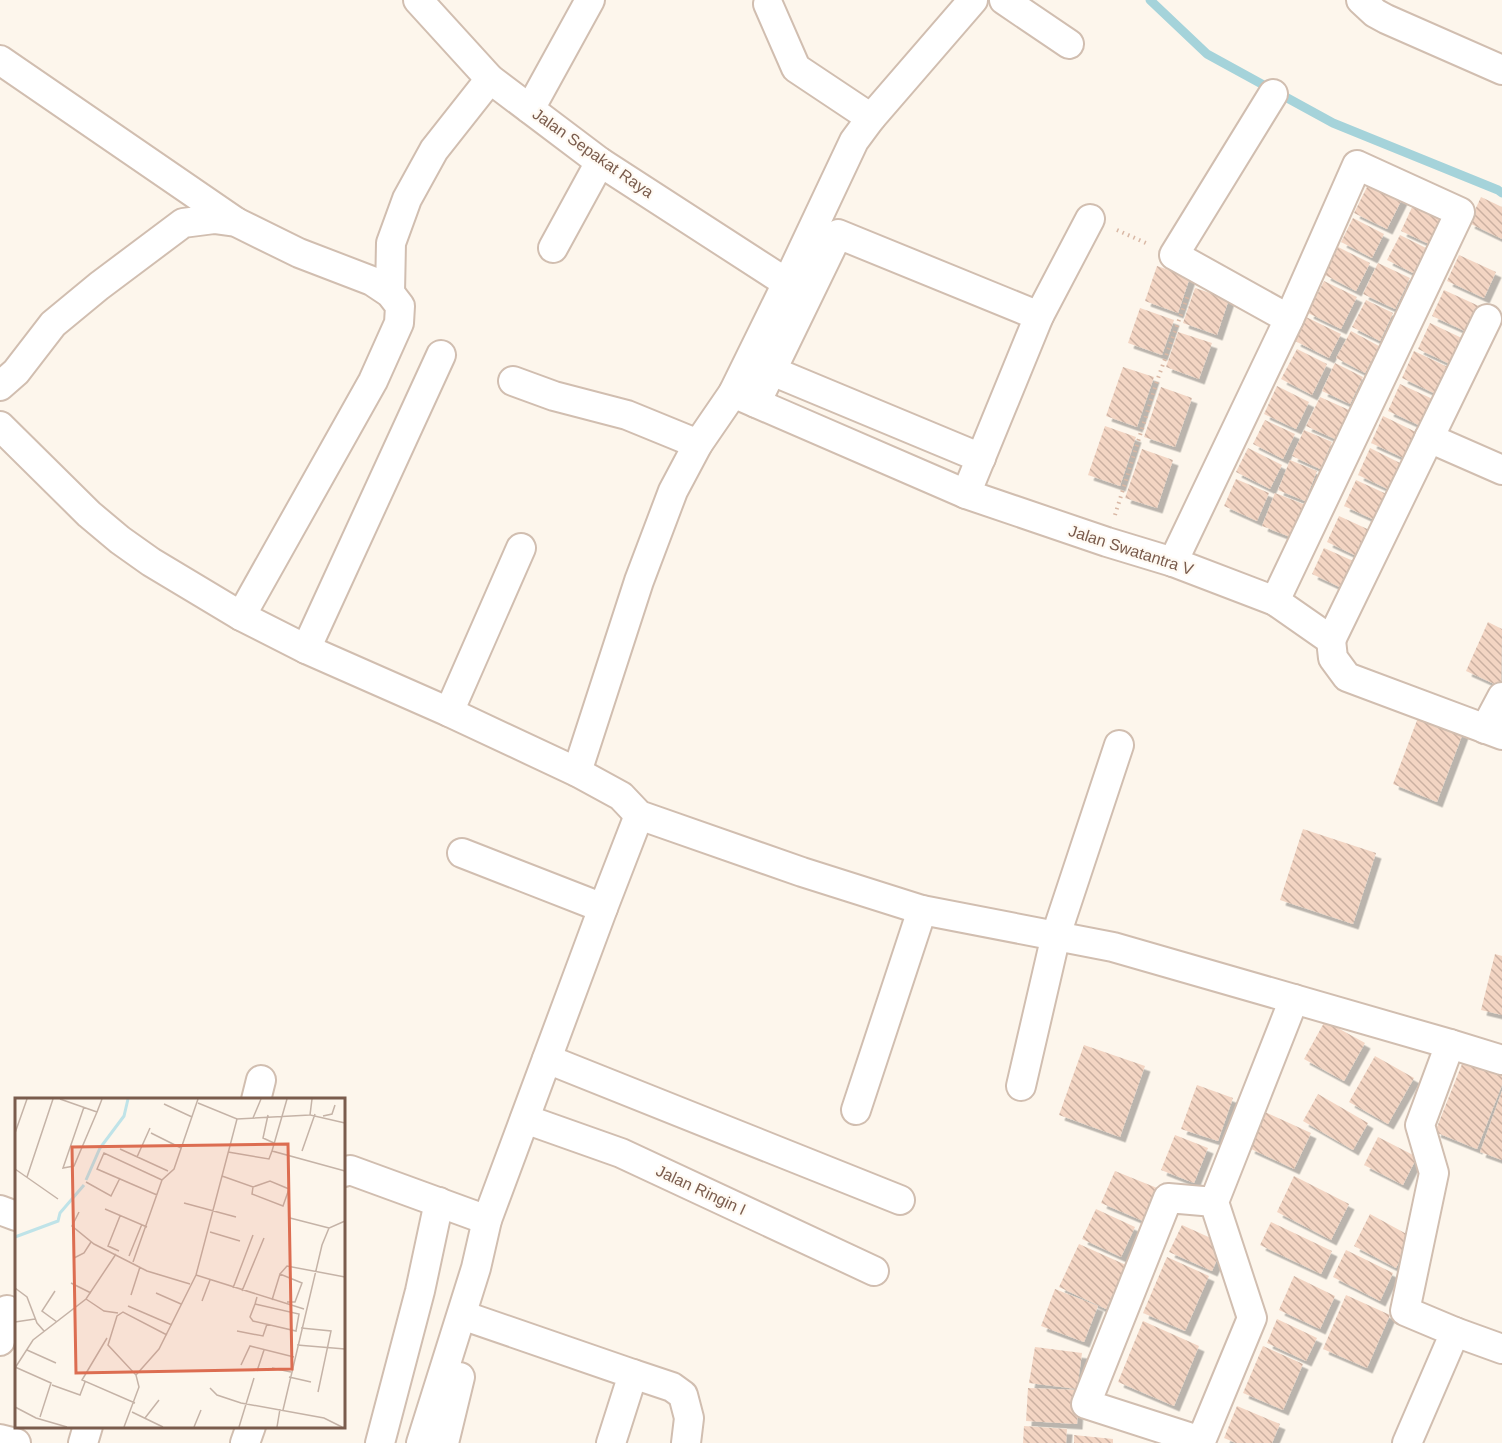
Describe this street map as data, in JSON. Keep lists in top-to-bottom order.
{
  "streets": {
    "street": ["Jalan Sepakat Raya", "Jalan Swatantra V", "Jalan Ringin I"]
  }
}
